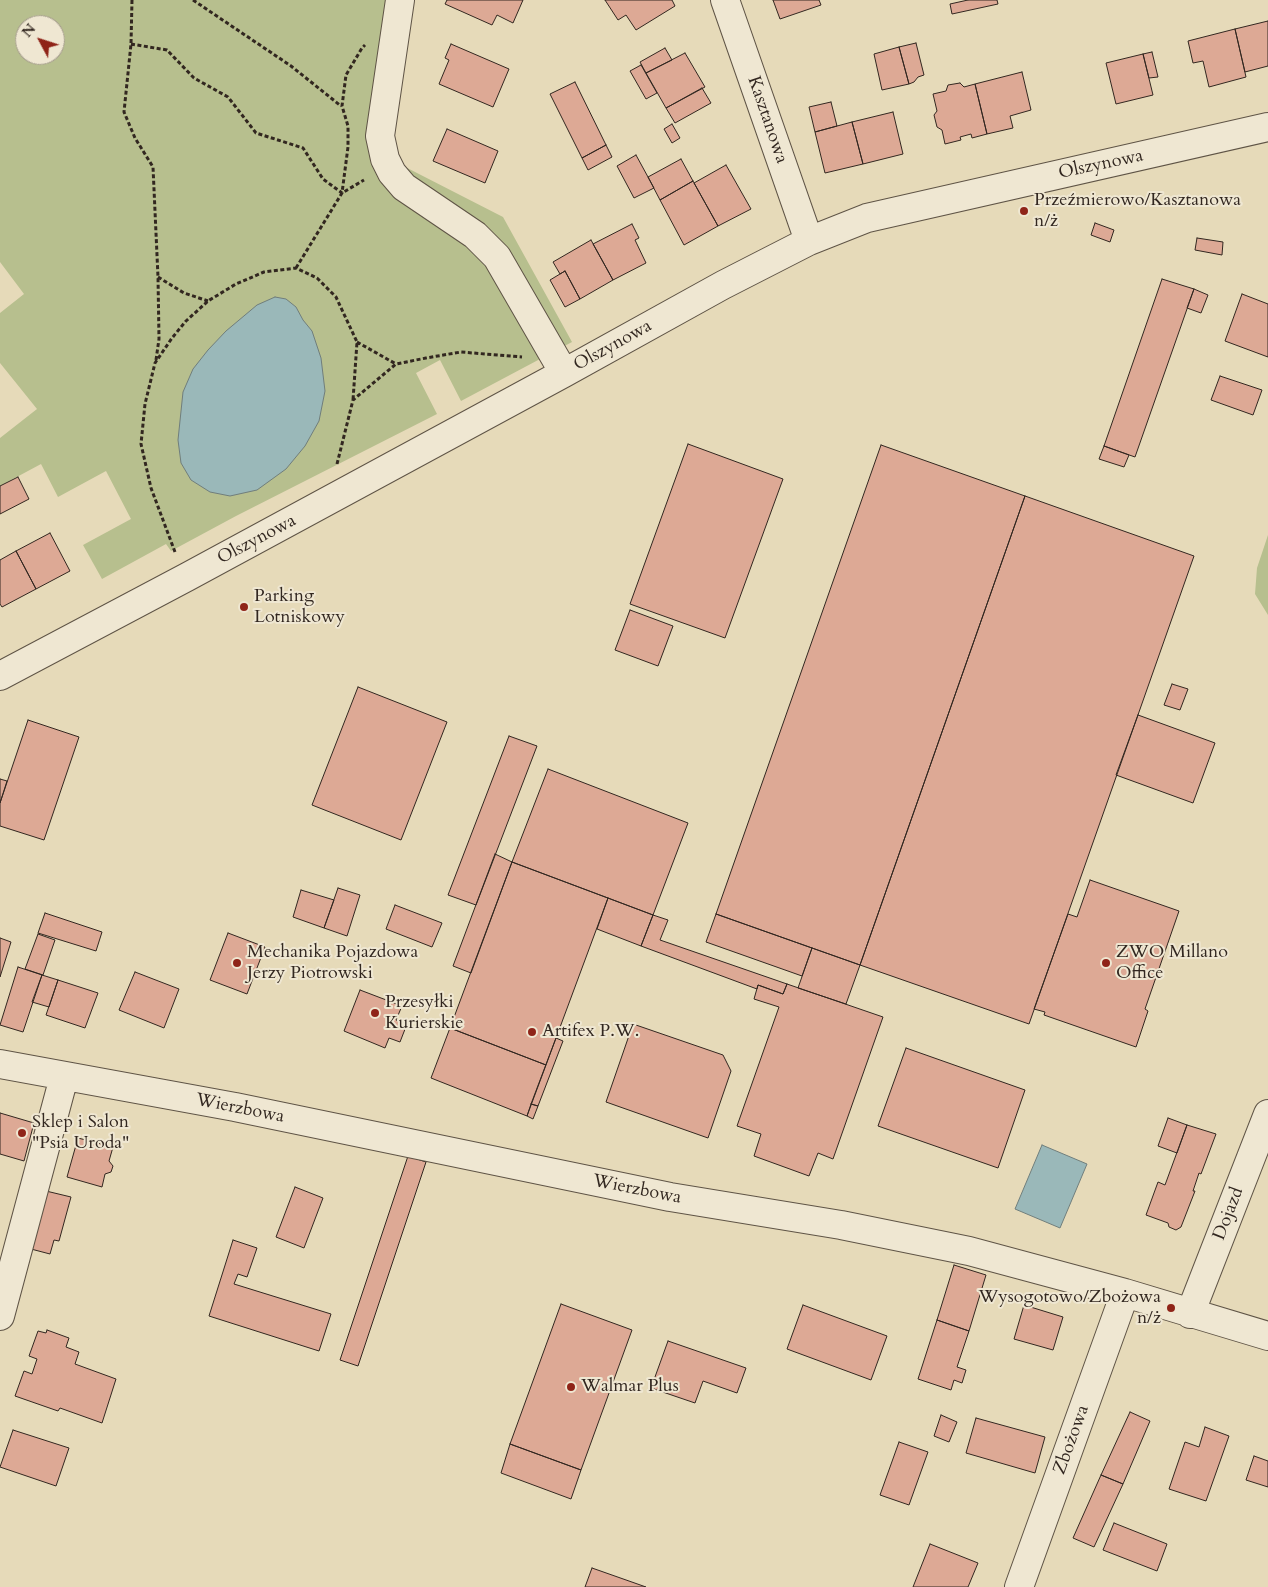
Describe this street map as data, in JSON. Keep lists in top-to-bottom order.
{
  "streets": {
    "street": [
      "Kasztanowa",
      "Olszynowa",
      "Wierzbowa",
      "Dojazd",
      "Zbożowa"
    ]
  },
  "crossings": [
    ["Kasztanowa", "Olszynowa"],
    ["Wierzbowa", "Dojazd"],
    ["Wierzbowa", "Zbożowa"]
  ],
  "places": [
    "Przeźmierowo/Kasztanowa n/ż",
    "Parking Lotniskowy",
    "Mechanika Pojazdowa Jerzy Piotrowski",
    "ZWO Millano Office",
    "Przesyłki Kurierskie",
    "Artifex P.W.",
    "Sklep i Salon \"Psia Uroda\"",
    "Wysogotowo/Zbożowa n/ż",
    "Walmar Plus"
  ],
  "north": "top left"
}
